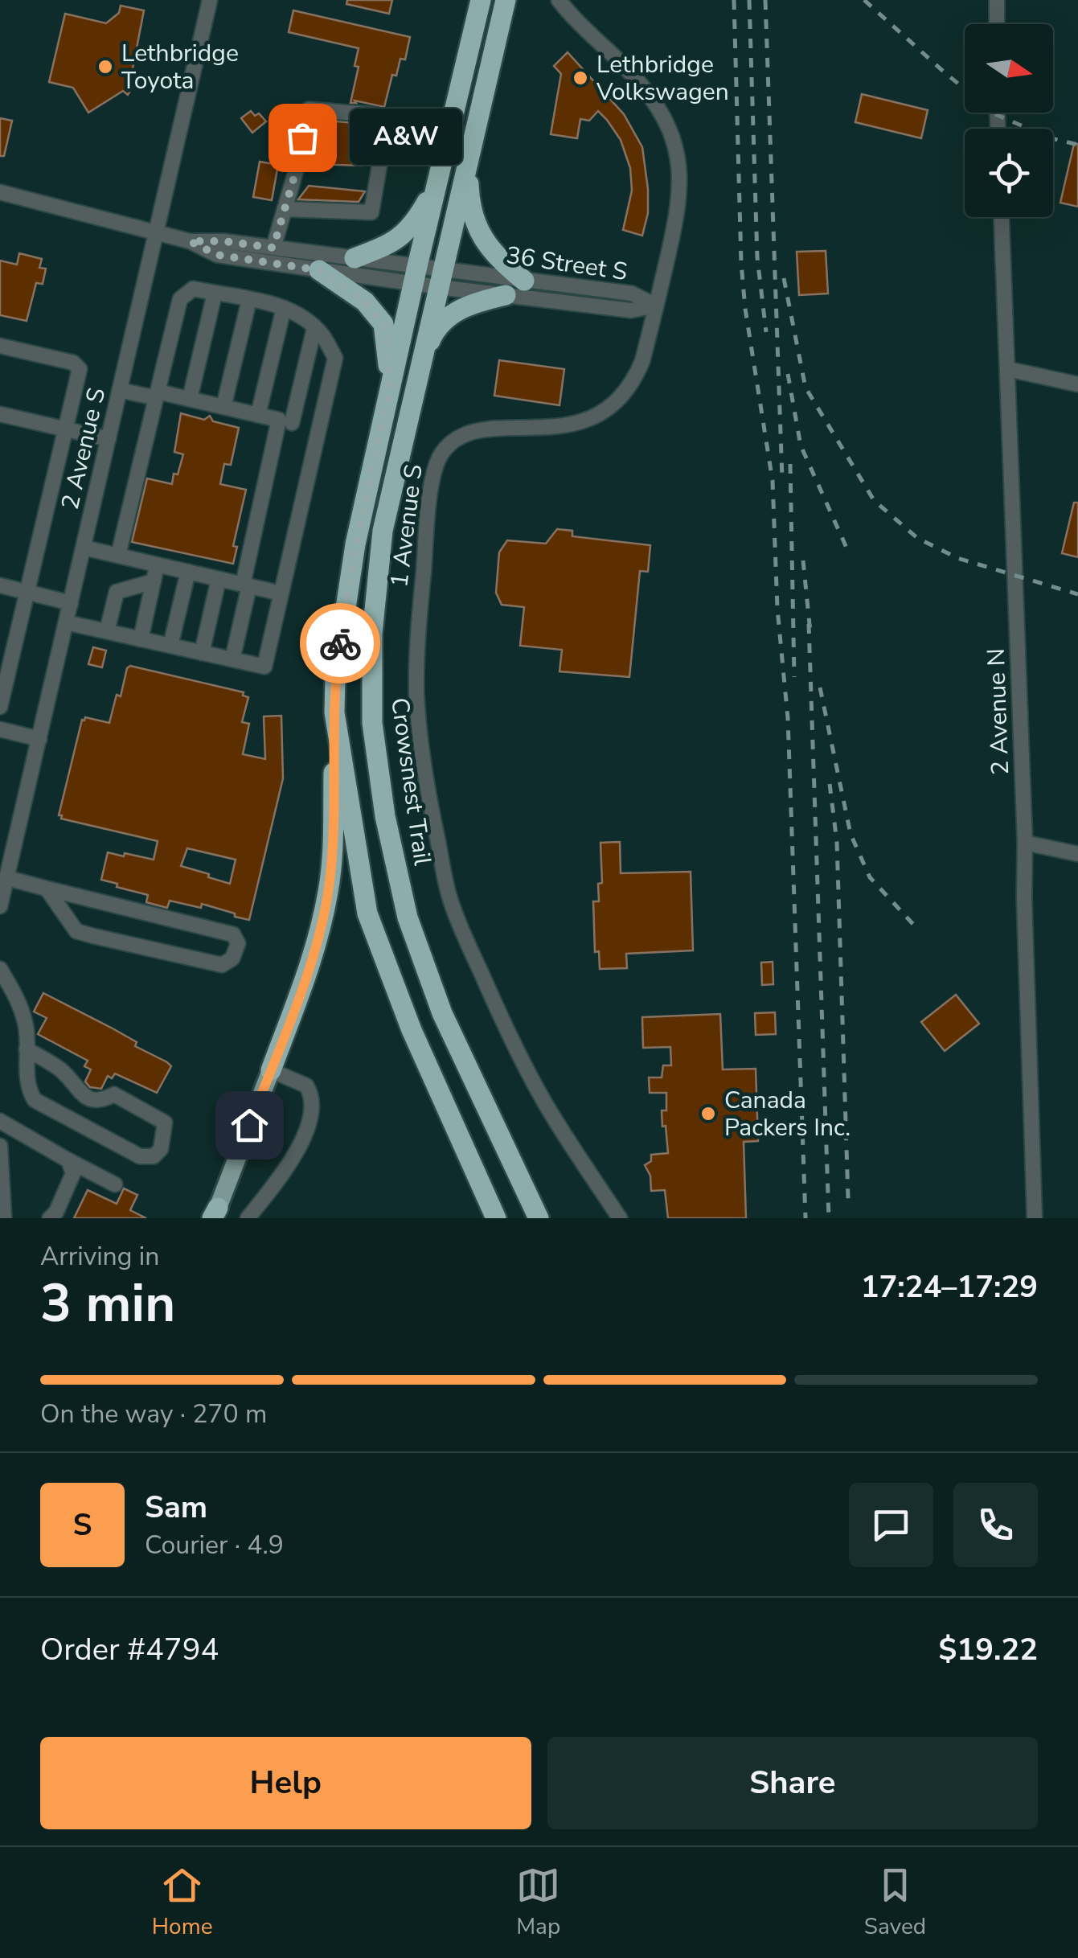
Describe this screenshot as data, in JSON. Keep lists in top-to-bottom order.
{
  "streets": {
    "highway": ["Crowsnest Trail"],
    "street": [
      "36 Street S",
      "2 Avenue S",
      "1 Avenue S",
      "2 Avenue N"
    ]
  },
  "crossings": [
    ["36 Street S", "1 Avenue S"],
    ["36 Street S", "Crowsnest Trail"]
  ],
  "places": [
    "Lethbridge Toyota",
    "Lethbridge Volkswagen",
    "A&W",
    "Canada Packers Inc."
  ],
  "north": "right",
  "page": {
    "bubble": "A&W",
    "heading": ["3 min", "Arriving in", "17:24–17:29"],
    "panel": [
      "Sam",
      "Courier · 4.9",
      "Order #4794",
      "$19.22"
    ],
    "bar": "On the way · 270 m",
    "round": "S",
    "buttons": ["Help", "Share"],
    "tabs": ["Home", "Map", "Saved"]
  }
}
